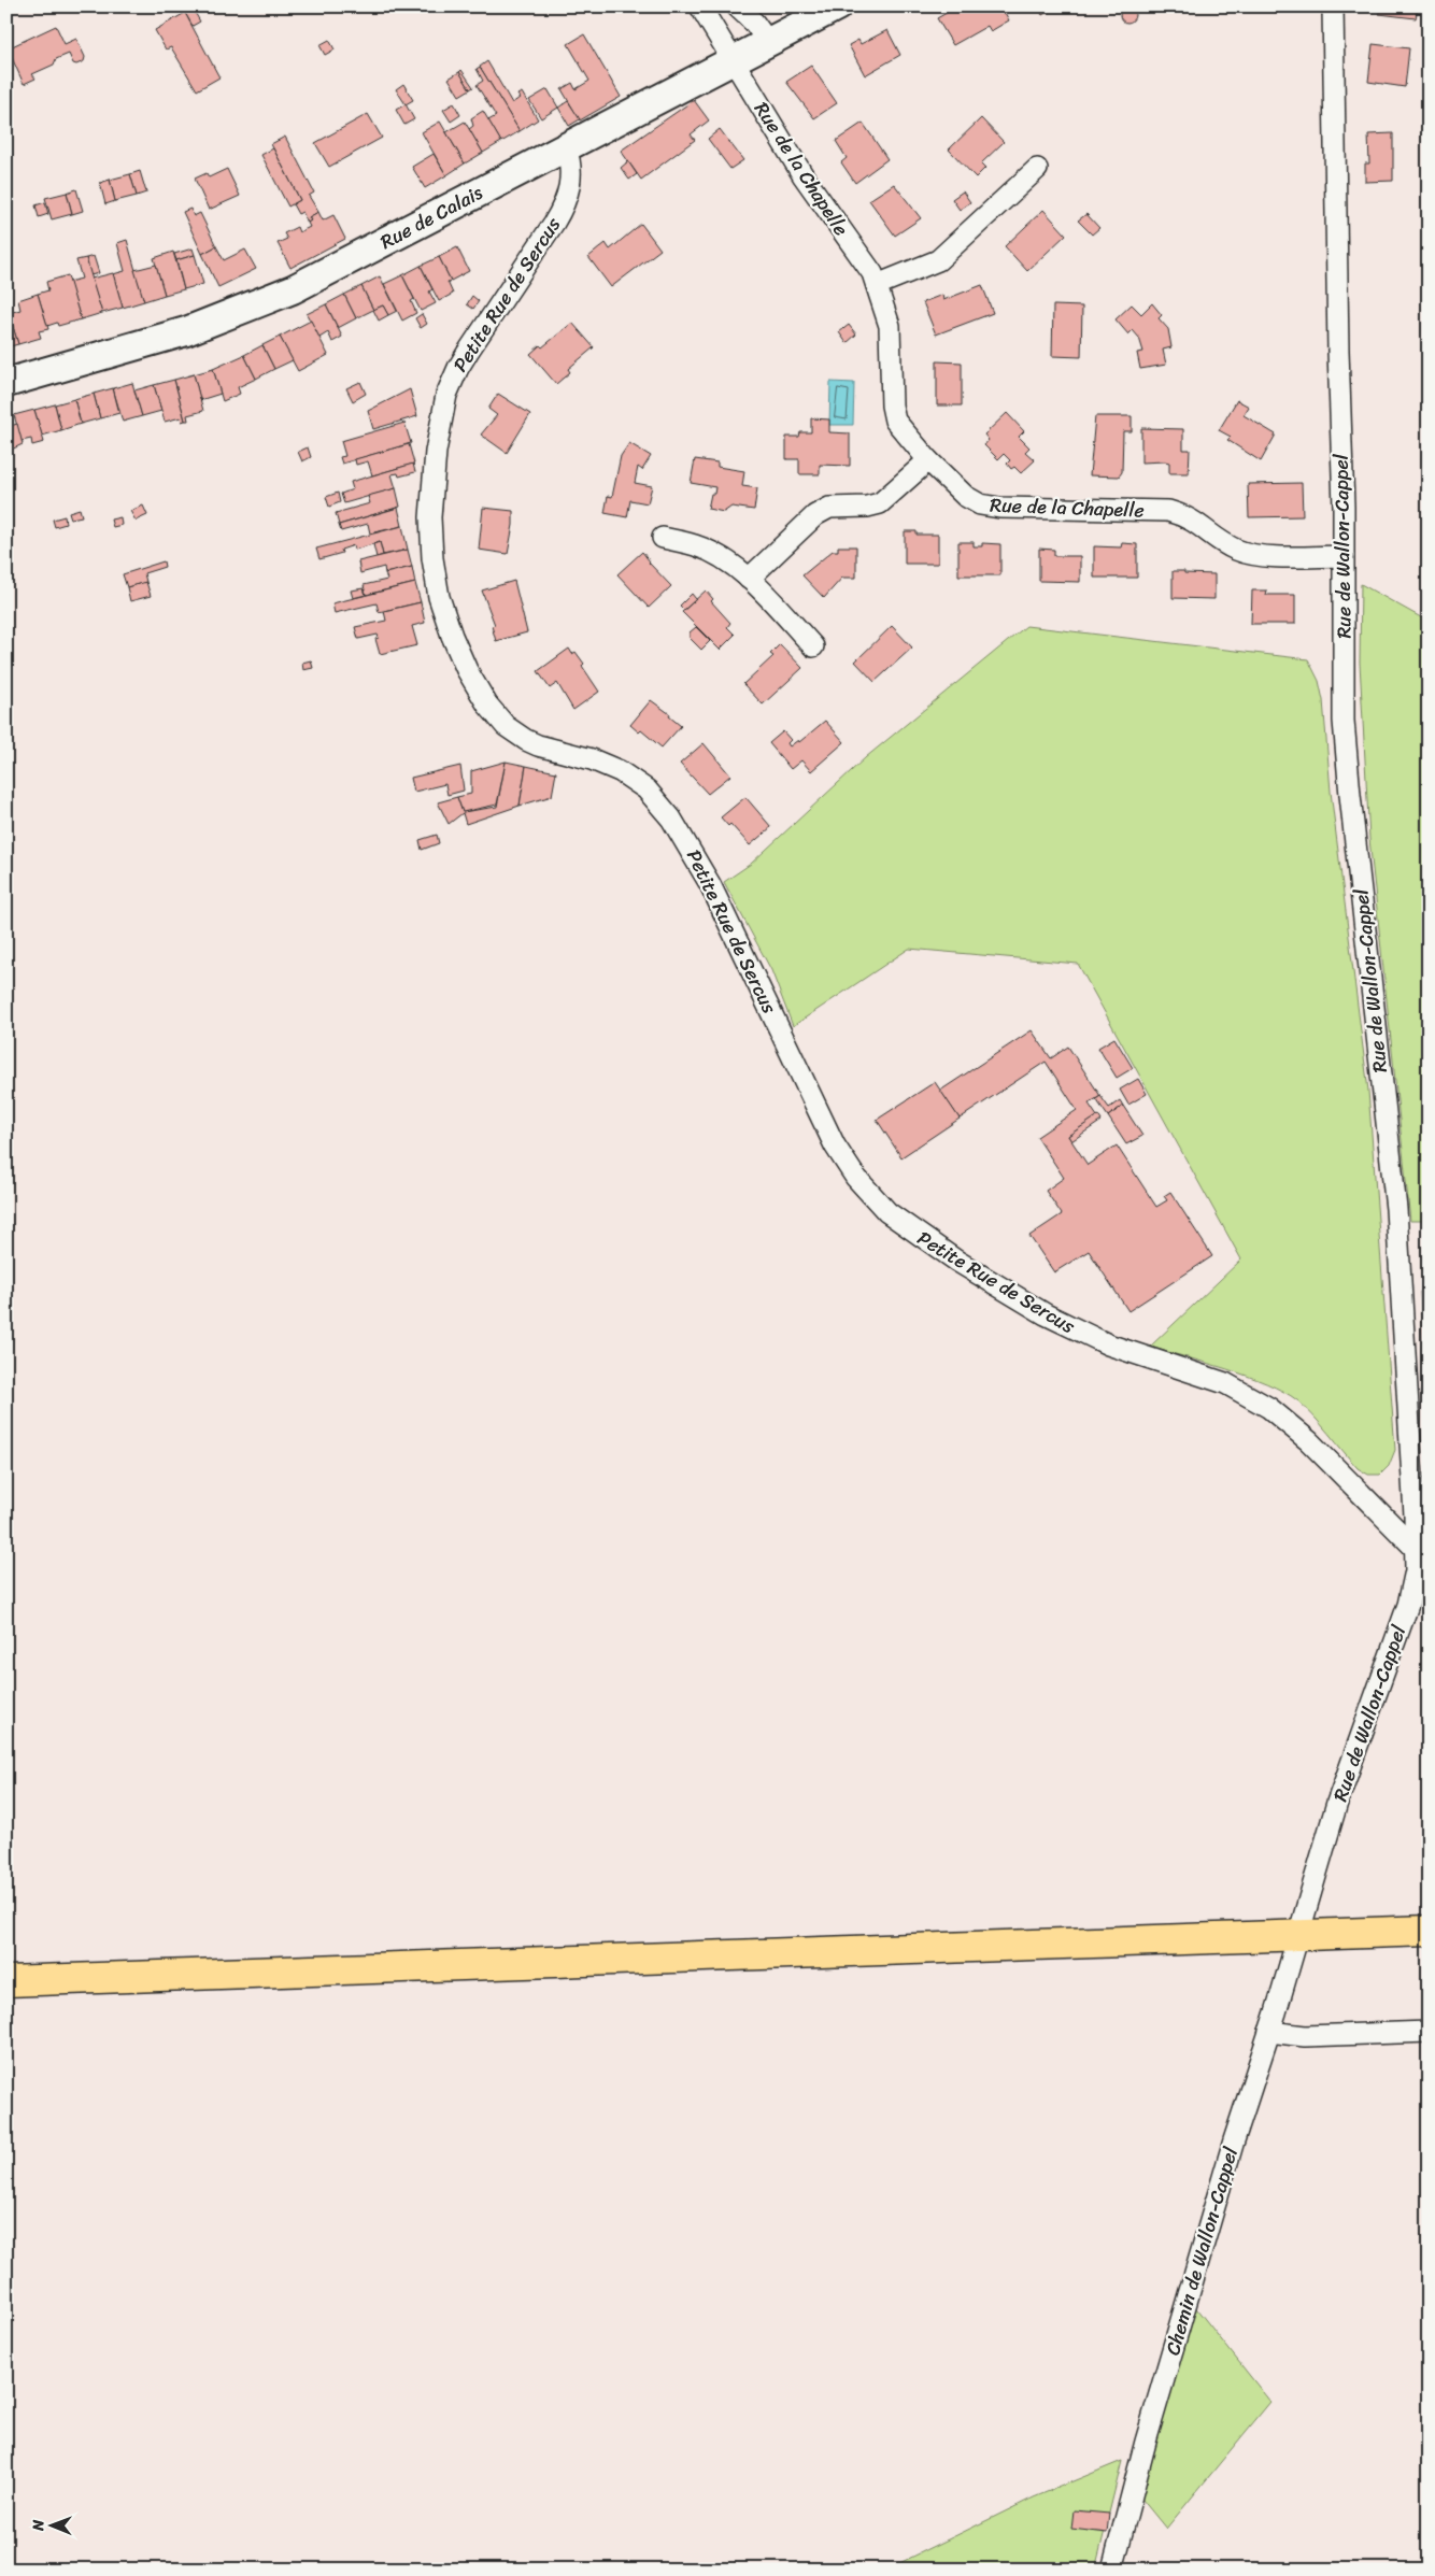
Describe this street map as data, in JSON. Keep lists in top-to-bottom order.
{
  "streets": {
    "street": [
      "Rue de la Chapelle",
      "Rue de Calais",
      "Petite Rue de Sercus",
      "Rue de Wallon-Cappel",
      "Chemin de Wallon-Cappel"
    ]
  },
  "crossings": [
    ["Rue de la Chapelle", "Rue de Calais"],
    ["Rue de la Chapelle", "Rue de Wallon-Cappel"],
    ["Rue de Calais", "Petite Rue de Sercus"],
    ["Petite Rue de Sercus", "Rue de Wallon-Cappel"],
    ["Rue de Wallon-Cappel", "Chemin de Wallon-Cappel"]
  ],
  "north": "left"
}
